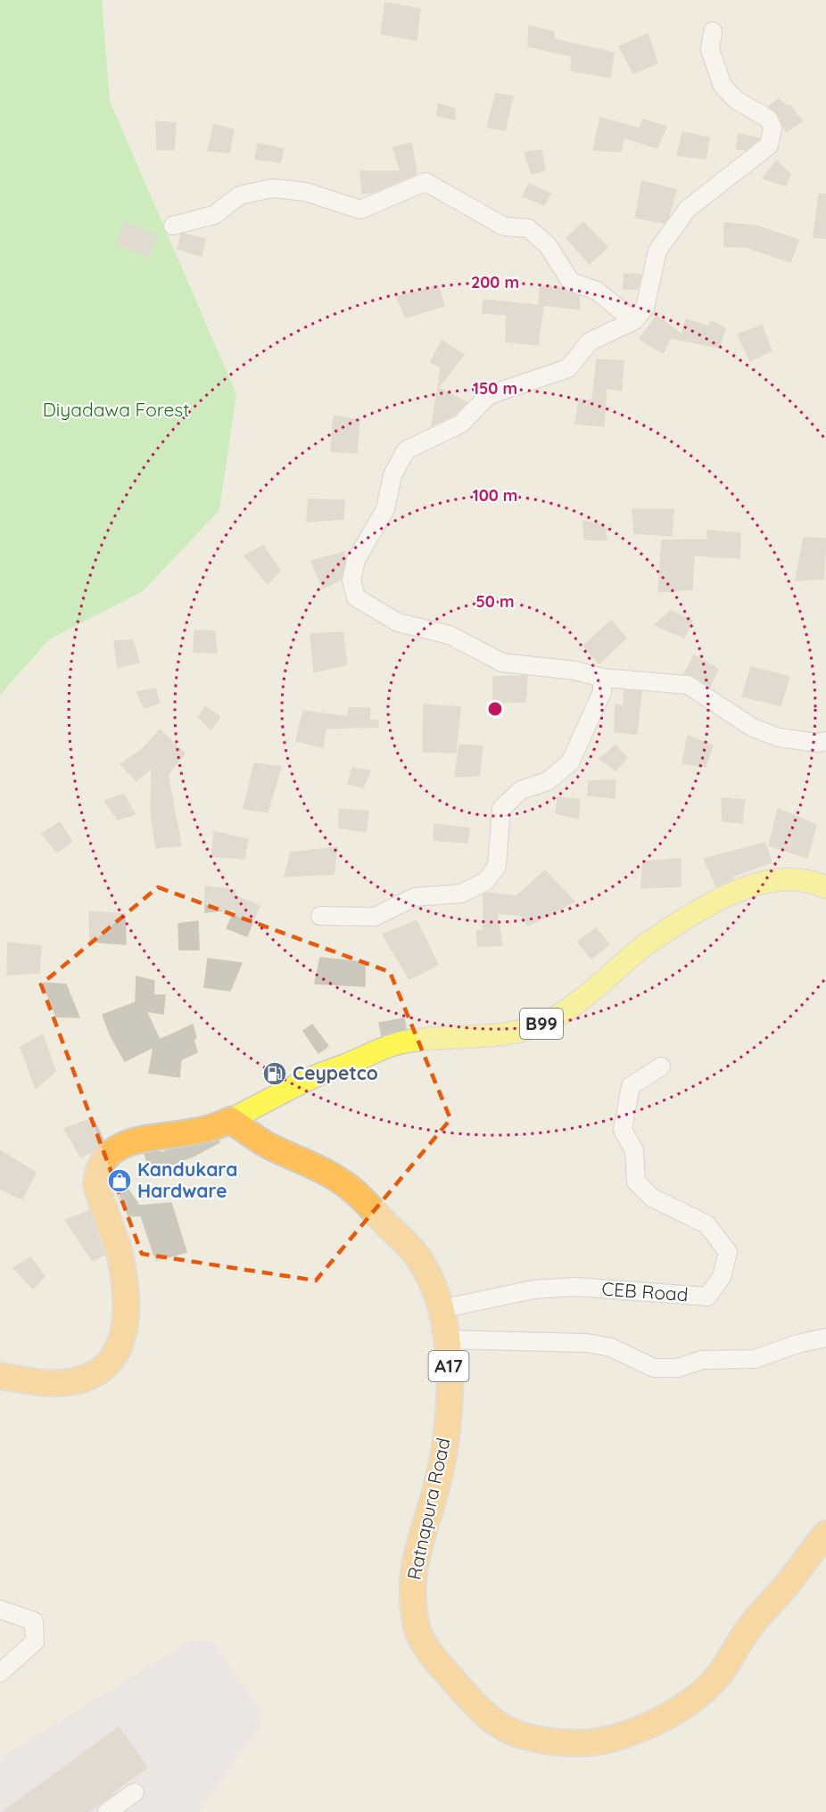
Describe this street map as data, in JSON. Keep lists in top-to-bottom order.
{
  "streets": {
    "highway": ["A17", "Ratnapura Road"],
    "main road": ["B99"],
    "street": ["CEB Road"]
  },
  "crossings": [
    ["B99", "Ratnapura Road"],
    ["CEB Road", "Ratnapura Road"]
  ],
  "parks": ["Diyadawa Forest"],
  "places": {
    "fuel station": ["Ceypetco"],
    "shop": ["Kandukara Hardware"]
  },
  "rings": [
    "200 m",
    "150 m",
    "100 m",
    "50 m"
  ]
}
